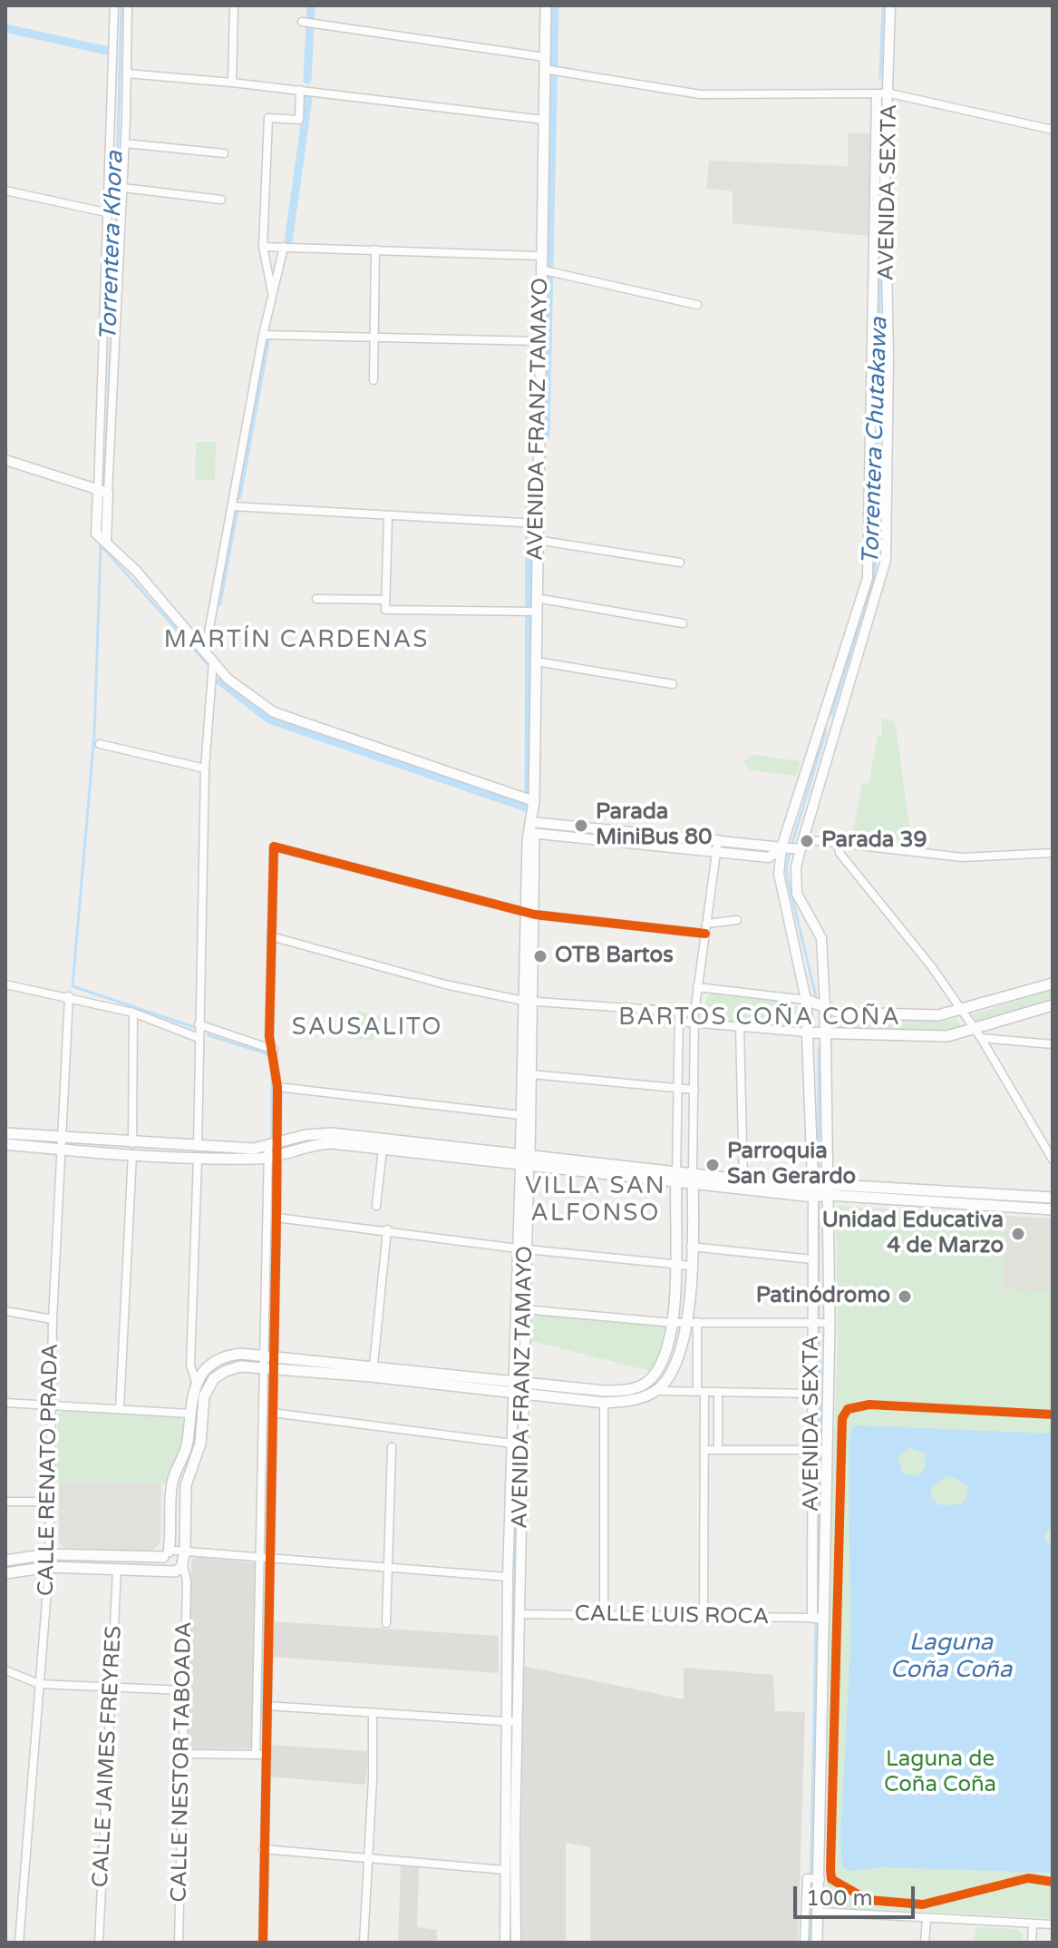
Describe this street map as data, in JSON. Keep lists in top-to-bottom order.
{
  "streets": {
    "main road": ["AVENIDA SEXTA", "AVENIDA FRANZ TAMAYO"],
    "street": [
      "CALLE RENATO PRADA",
      "CALLE LUIS ROCA",
      "CALLE JAIMES FREYRES",
      "CALLE NESTOR TABOADA"
    ]
  },
  "crossings": [
    ["AVENIDA SEXTA", "CALLE LUIS ROCA"],
    ["AVENIDA FRANZ TAMAYO", "CALLE LUIS ROCA"]
  ],
  "districts": [
    "MARTÍN CARDENAS",
    "BARTOS COÑA COÑA",
    "SAUSALITO",
    "VILLA SAN ALFONSO"
  ],
  "water": ["Torrentera Khora", "Torrentera Chutakawa", "Laguna Coña Coña"],
  "parks": ["Laguna de Coña Coña"],
  "places": [
    "Parada MiniBus 80",
    "Parada 39",
    "OTB Bartos",
    "Parroquia San Gerardo",
    "Unidad Educativa 4 de Marzo",
    "Patinódromo"
  ],
  "scale_bar": "100 m"
}
